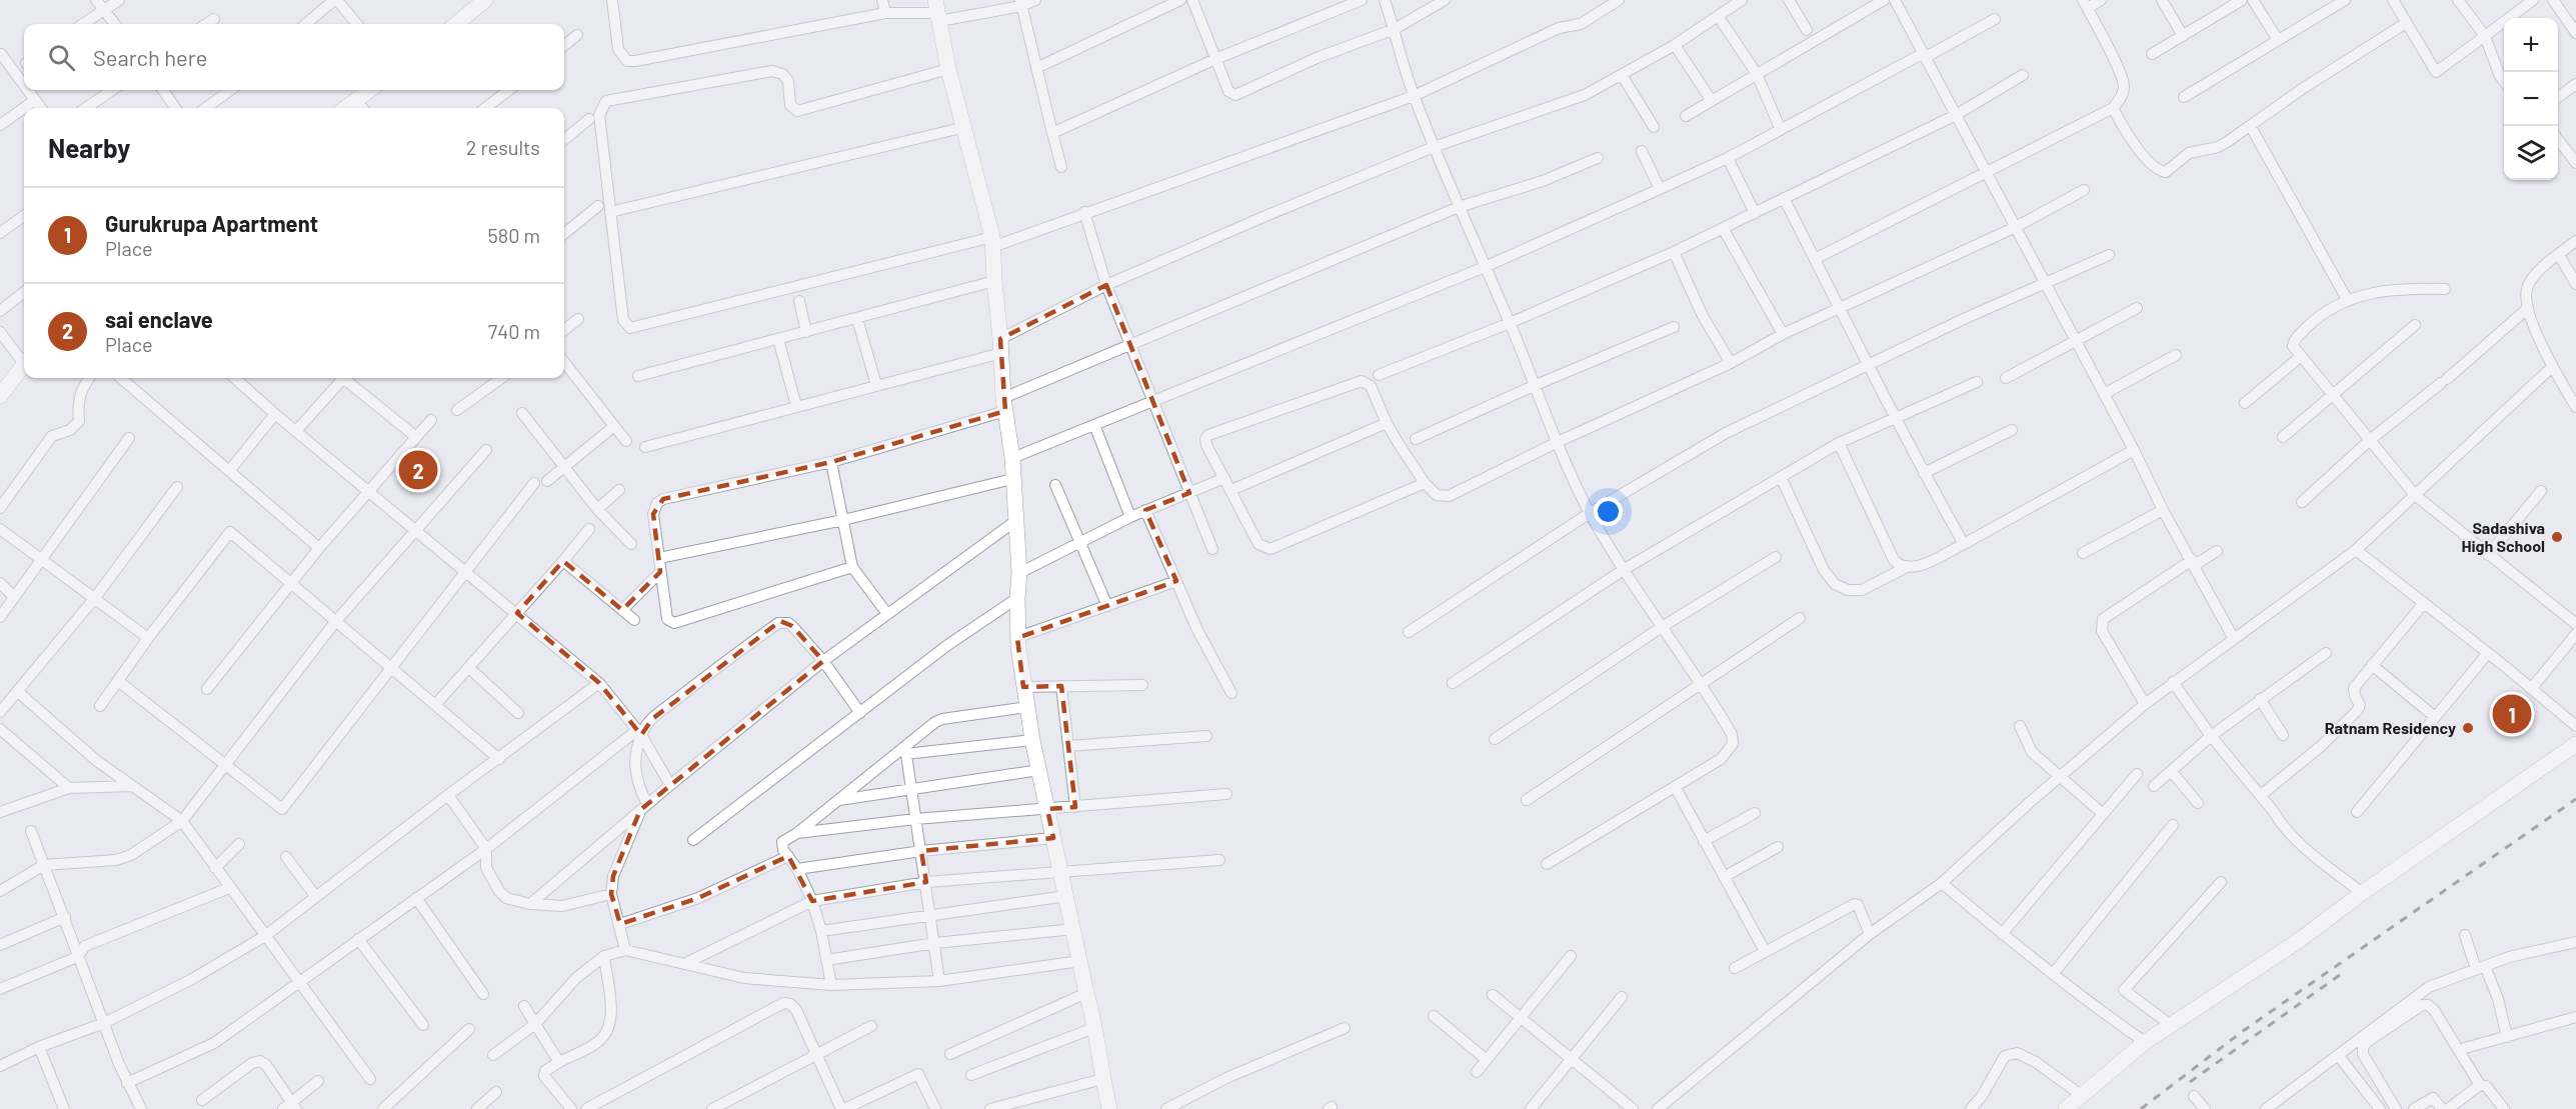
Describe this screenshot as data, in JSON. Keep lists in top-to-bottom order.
{
  "places": ["Sadashiva High School", "Ratnam Residency"],
  "page": {
    "map_buttons": ["+", "−"],
    "search": "Search here",
    "heading": ["Nearby", "2 results"],
    "list": [
      {
        "mark": "1",
        "name": "Gurukrupa Apartment",
        "note": "Place",
        "value": "580 m"
      },
      {
        "mark": "2",
        "name": "sai enclave",
        "note": "Place",
        "value": "740 m"
      }
    ],
    "pins": ["2", "1"]
  }
}
